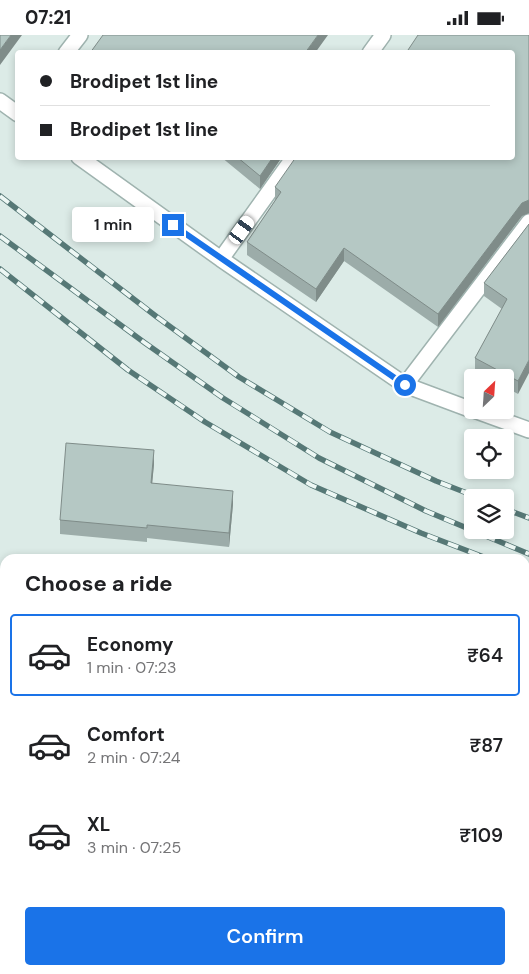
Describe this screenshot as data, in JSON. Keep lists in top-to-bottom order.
{
  "north": "top right",
  "page": {
    "status": "07:21",
    "banner": ["Brodipet 1st line", "Brodipet 1st line"],
    "bubble": "1 min",
    "heading": "Choose a ride",
    "list": [
      {
        "name": "Economy",
        "note": "1 min · 07:23",
        "value": "₹64"
      },
      {
        "name": "Comfort",
        "note": "2 min · 07:24",
        "value": "₹87"
      },
      {
        "name": "XL",
        "note": "3 min · 07:25",
        "value": "₹109"
      }
    ],
    "buttons": "Confirm"
  }
}
